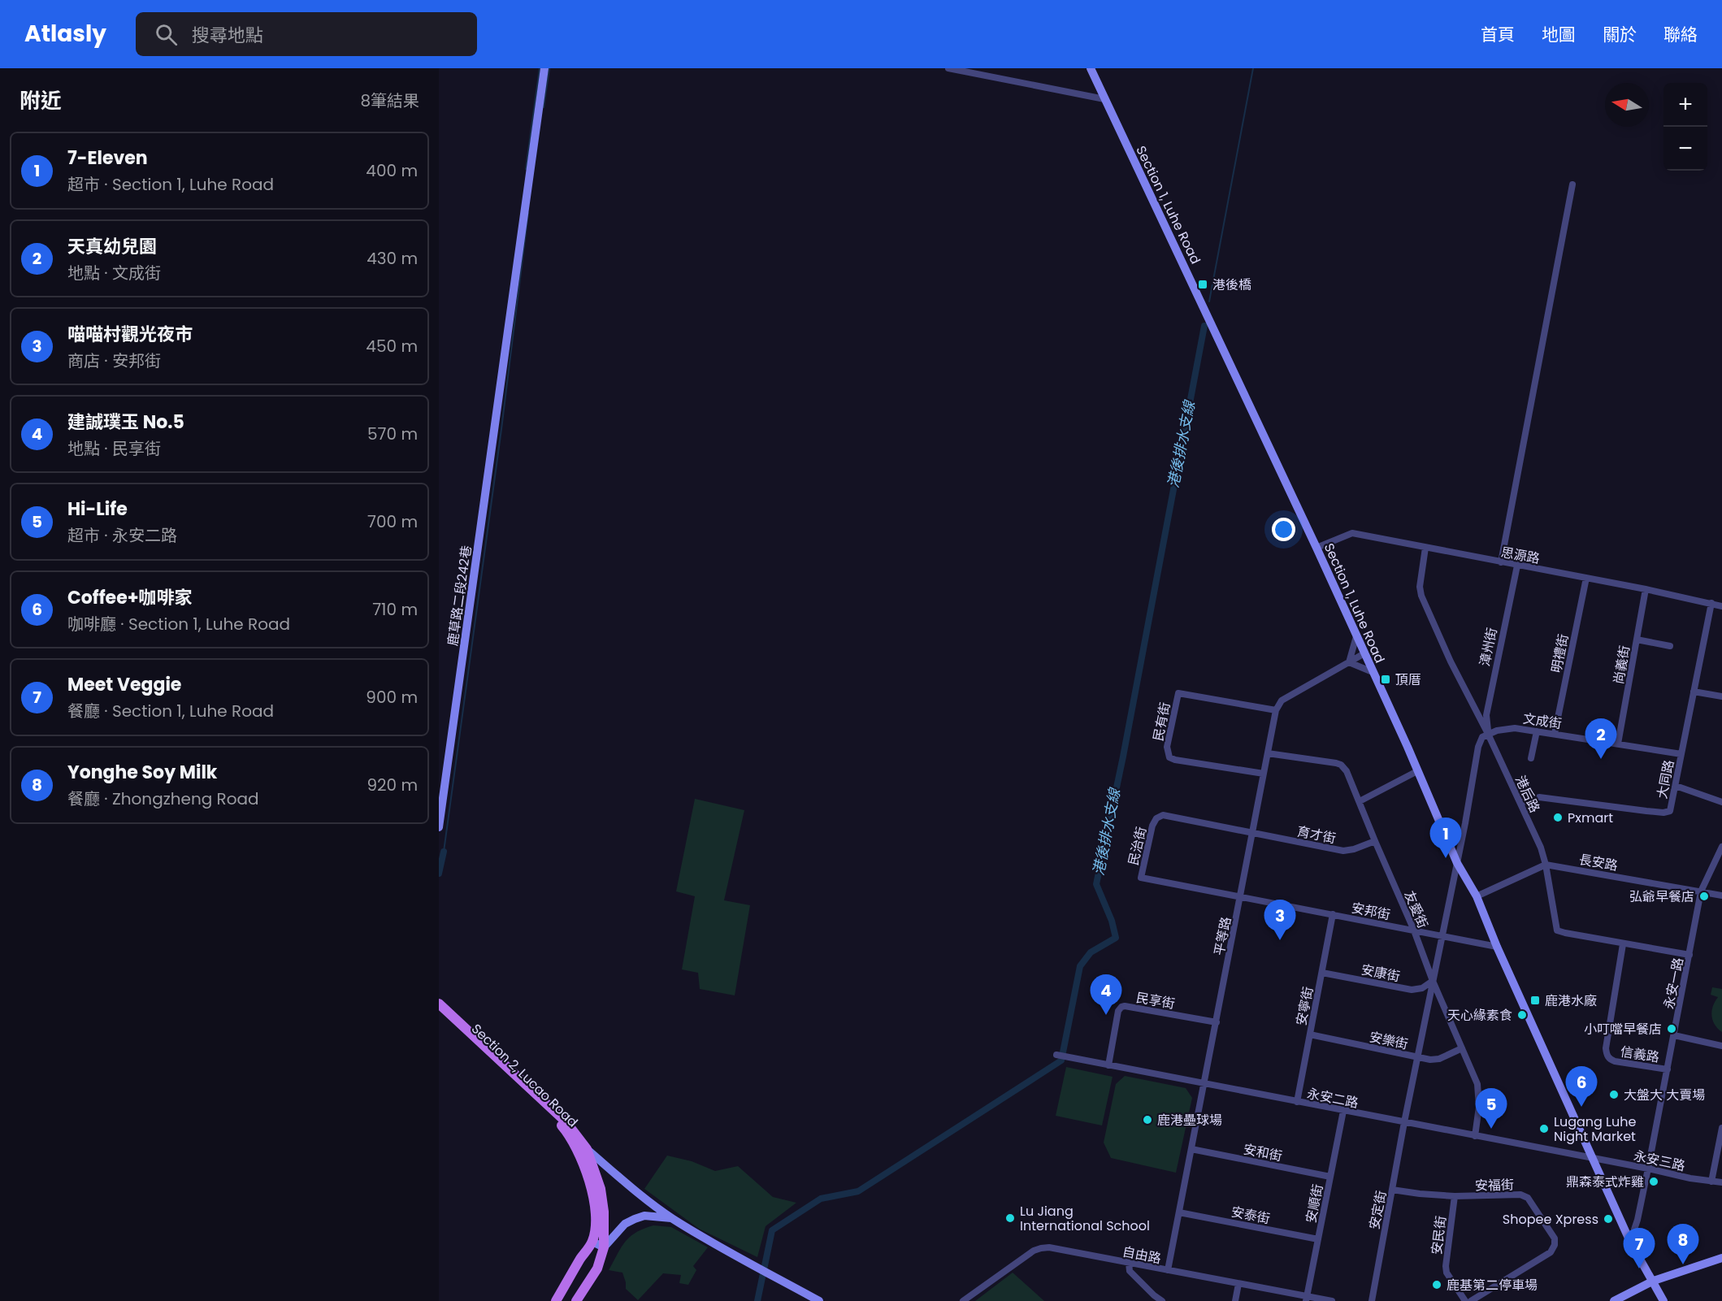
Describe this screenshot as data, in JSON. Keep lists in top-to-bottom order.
{
  "streets": {
    "main road": ["Section 1, Luhe Road", "鹿草路二段242巷", "Section 2, Lucao Road"],
    "street": [
      "思源路",
      "漳州街",
      "明禮街",
      "尚義街",
      "文成街",
      "民有街",
      "大同路",
      "港后路",
      "育才街",
      "民治街",
      "長安路",
      "友愛街",
      "安邦街",
      "平等路",
      "安康街",
      "永安一路",
      "民享街",
      "安寧街",
      "安樂街",
      "信義路",
      "永安二路",
      "安和街",
      "永安三路",
      "安福街",
      "安順街",
      "安定街",
      "安泰街",
      "安民街",
      "自由路"
    ]
  },
  "crossings": [
    ["Section 1, Luhe Road", "思源路"],
    ["Section 1, Luhe Road", "安邦街"],
    ["Section 1, Luhe Road", "永安一路"],
    ["Section 1, Luhe Road", "永安二路"],
    ["Section 1, Luhe Road", "永安三路"],
    ["Section 1, Luhe Road", "安定街"],
    ["思源路", "漳州街"],
    ["思源路", "明禮街"],
    ["思源路", "尚義街"],
    ["思源路", "大同路"],
    ["思源路", "港后路"],
    ["漳州街", "文成街"],
    ["漳州街", "港后路"],
    ["漳州街", "安定街"],
    ["明禮街", "文成街"],
    ["尚義街", "文成街"],
    ["文成街", "大同路"],
    ["文成街", "港后路"],
    ["文成街", "安定街"],
    ["民有街", "平等路"],
    ["大同路", "港后路"],
    ["港后路", "長安路"],
    ["港后路", "永安一路"],
    ["港后路", "信義路"],
    ["港后路", "安定街"],
    ["育才街", "民治街"],
    ["育才街", "友愛街"],
    ["育才街", "平等路"],
    ["民治街", "安邦街"],
    ["民治街", "平等路"],
    ["長安路", "永安一路"],
    ["友愛街", "安邦街"],
    ["友愛街", "平等路"],
    ["友愛街", "安康街"],
    ["友愛街", "安樂街"],
    ["友愛街", "永安二路"],
    ["友愛街", "安定街"],
    ["安邦街", "平等路"],
    ["安邦街", "安寧街"],
    ["安邦街", "安定街"],
    ["平等路", "民享街"],
    ["平等路", "永安二路"],
    ["平等路", "安和街"],
    ["平等路", "安泰街"],
    ["平等路", "自由路"],
    ["安康街", "安寧街"],
    ["安康街", "安定街"],
    ["永安一路", "信義路"],
    ["永安一路", "永安三路"],
    ["民享街", "永安二路"],
    ["安寧街", "安樂街"],
    ["安寧街", "永安二路"],
    ["安樂街", "安定街"],
    ["永安二路", "永安三路"],
    ["永安二路", "安順街"],
    ["永安二路", "安定街"],
    ["安和街", "安順街"],
    ["安福街", "安定街"],
    ["安福街", "安民街"],
    ["安順街", "安泰街"],
    ["安順街", "自由路"]
  ],
  "water": ["港後排水支線"],
  "places": {
    "transit": ["港後橋", "頂厝", "鹿港水廠"],
    "other": [
      "Pxmart",
      "弘爺早餐店",
      "天心緣素食",
      "小叮噹早餐店",
      "大盤大 大賣場",
      "鹿港壘球場",
      "Lugang Luhe Night Market",
      "鼎森泰式炸雞",
      "Lu Jiang International School",
      "Shopee Xpress",
      "鹿基第二停車場"
    ]
  },
  "north": "left",
  "page": {
    "header": "Atlasly",
    "search": "搜尋地點",
    "nav": [
      "首頁",
      "地圖",
      "關於",
      "聯絡"
    ],
    "heading": ["附近", "8筆結果"],
    "map_buttons": ["+", "−"],
    "list": [
      {
        "mark": "1",
        "name": "7-Eleven",
        "note": "超市 · Section 1, Luhe Road",
        "value": "400 m"
      },
      {
        "mark": "2",
        "name": "天真幼兒園",
        "note": "地點 · 文成街",
        "value": "430 m"
      },
      {
        "mark": "3",
        "name": "喵喵村觀光夜市",
        "note": "商店 · 安邦街",
        "value": "450 m"
      },
      {
        "mark": "4",
        "name": "建誠璞玉 No.5",
        "note": "地點 · 民享街",
        "value": "570 m"
      },
      {
        "mark": "5",
        "name": "Hi-Life",
        "note": "超市 · 永安二路",
        "value": "700 m"
      },
      {
        "mark": "6",
        "name": "Coffee+咖啡家",
        "note": "咖啡廳 · Section 1, Luhe Road",
        "value": "710 m"
      },
      {
        "mark": "7",
        "name": "Meet Veggie",
        "note": "餐廳 · Section 1, Luhe Road",
        "value": "900 m"
      },
      {
        "mark": "8",
        "name": "Yonghe Soy Milk",
        "note": "餐廳 · Zhongzheng Road",
        "value": "920 m"
      }
    ],
    "pins": [
      "2",
      "1",
      "3",
      "4",
      "6",
      "5",
      "8",
      "7"
    ]
  }
}
